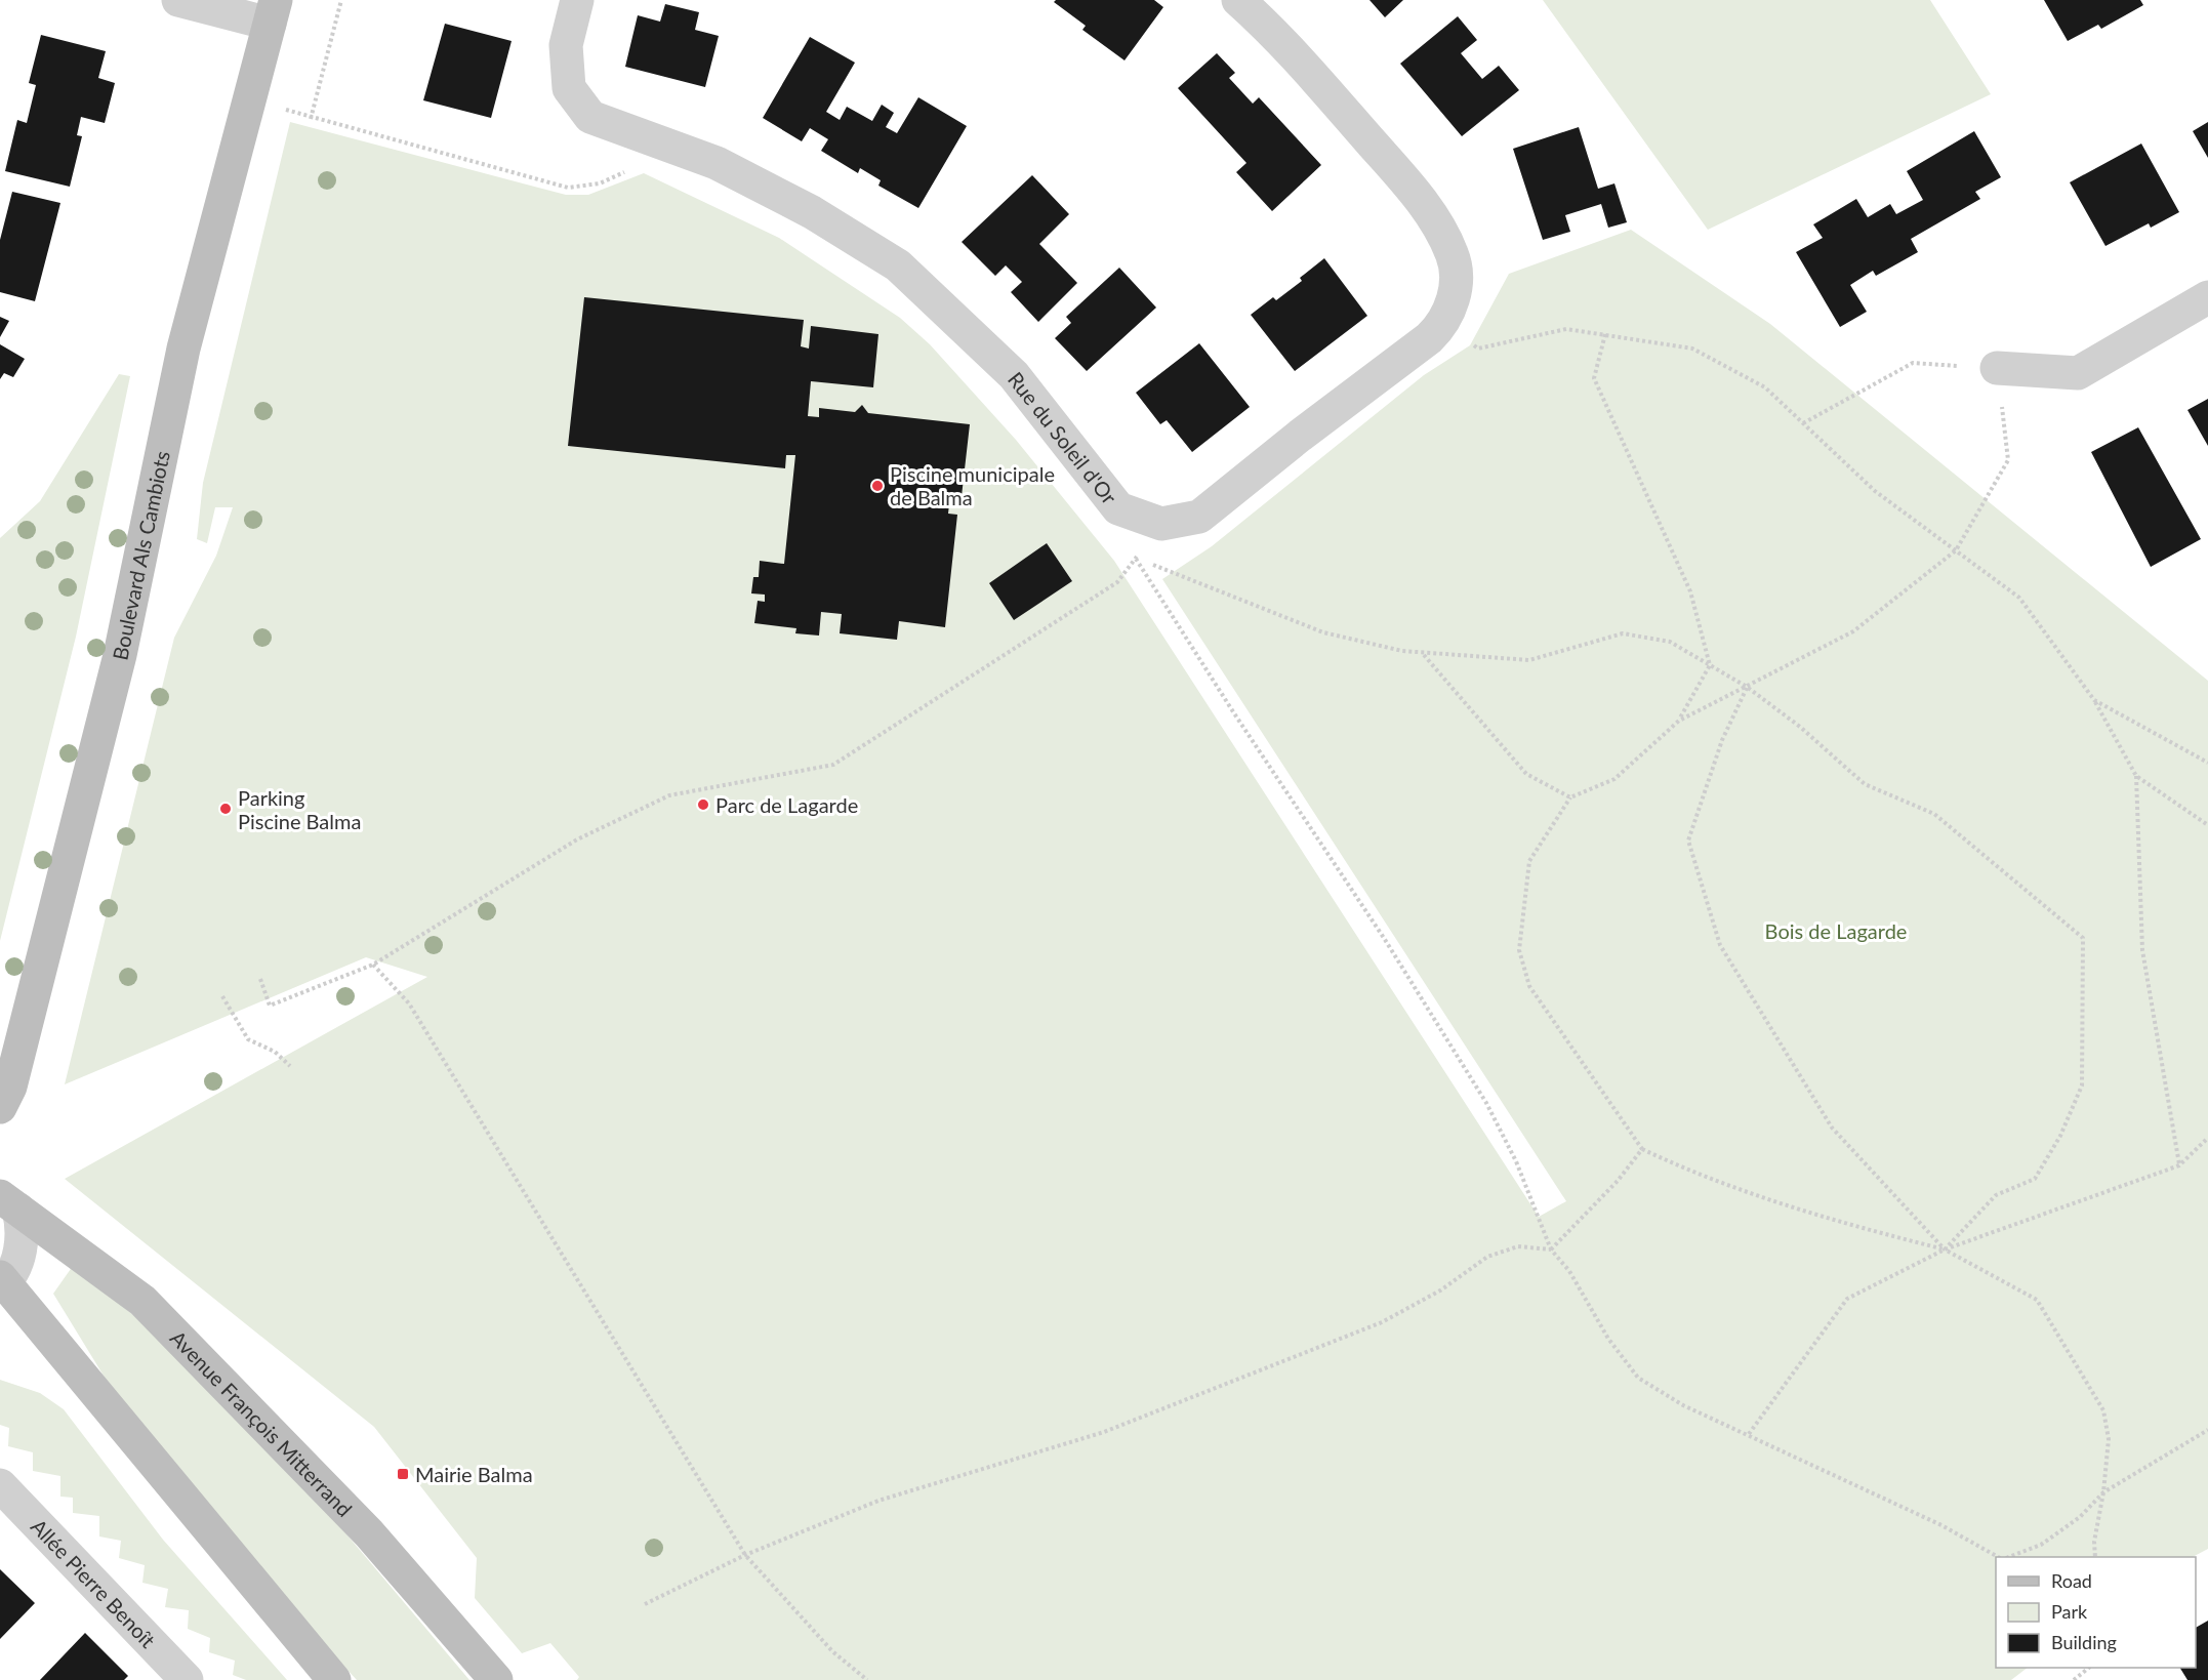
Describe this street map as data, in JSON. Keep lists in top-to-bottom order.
{
  "streets": {
    "street": [
      "Rue du Soleil d'Or",
      "Boulevard Als Cambiots",
      "Avenue François Mitterrand",
      "Allée Pierre Benoît"
    ]
  },
  "parks": ["Bois de Lagarde"],
  "places": {
    "other": ["Piscine municipale de Balma", "Parc de Lagarde", "Parking Piscine Balma"],
    "transit": ["Mairie Balma"]
  },
  "legend": ["Road", "Park", "Building"]
}
